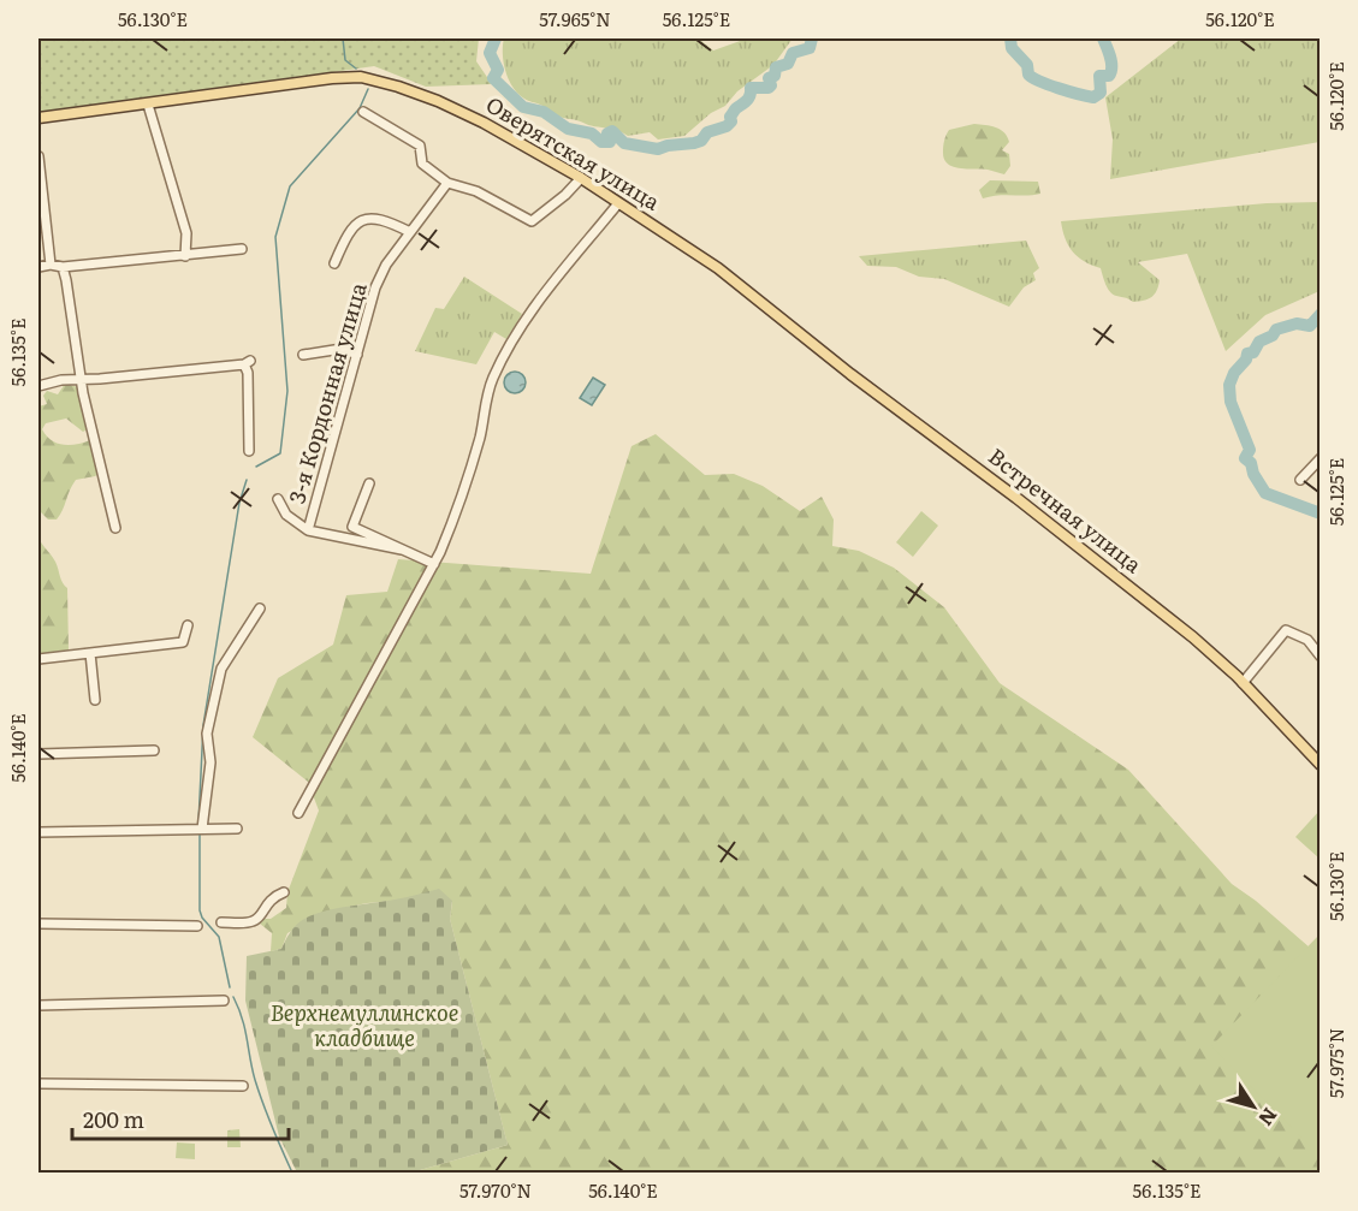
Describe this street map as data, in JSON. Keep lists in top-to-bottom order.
{
  "streets": {
    "main road": ["Оверятская улица", "Встречная улица"],
    "street": ["3-я Кордонная улица"]
  },
  "crossings": [
    ["Оверятская улица", "Встречная улица"]
  ],
  "parks": ["Верхнемуллинское кладбище"],
  "scale_bar": "200 m",
  "north": "bottom right",
  "coordinates": [
    "56.130°E",
    "57.965°N",
    "56.125°E",
    "56.120°E",
    "56.135°E",
    "56.140°E",
    "57.975°N",
    "57.970°N"
  ]
}
